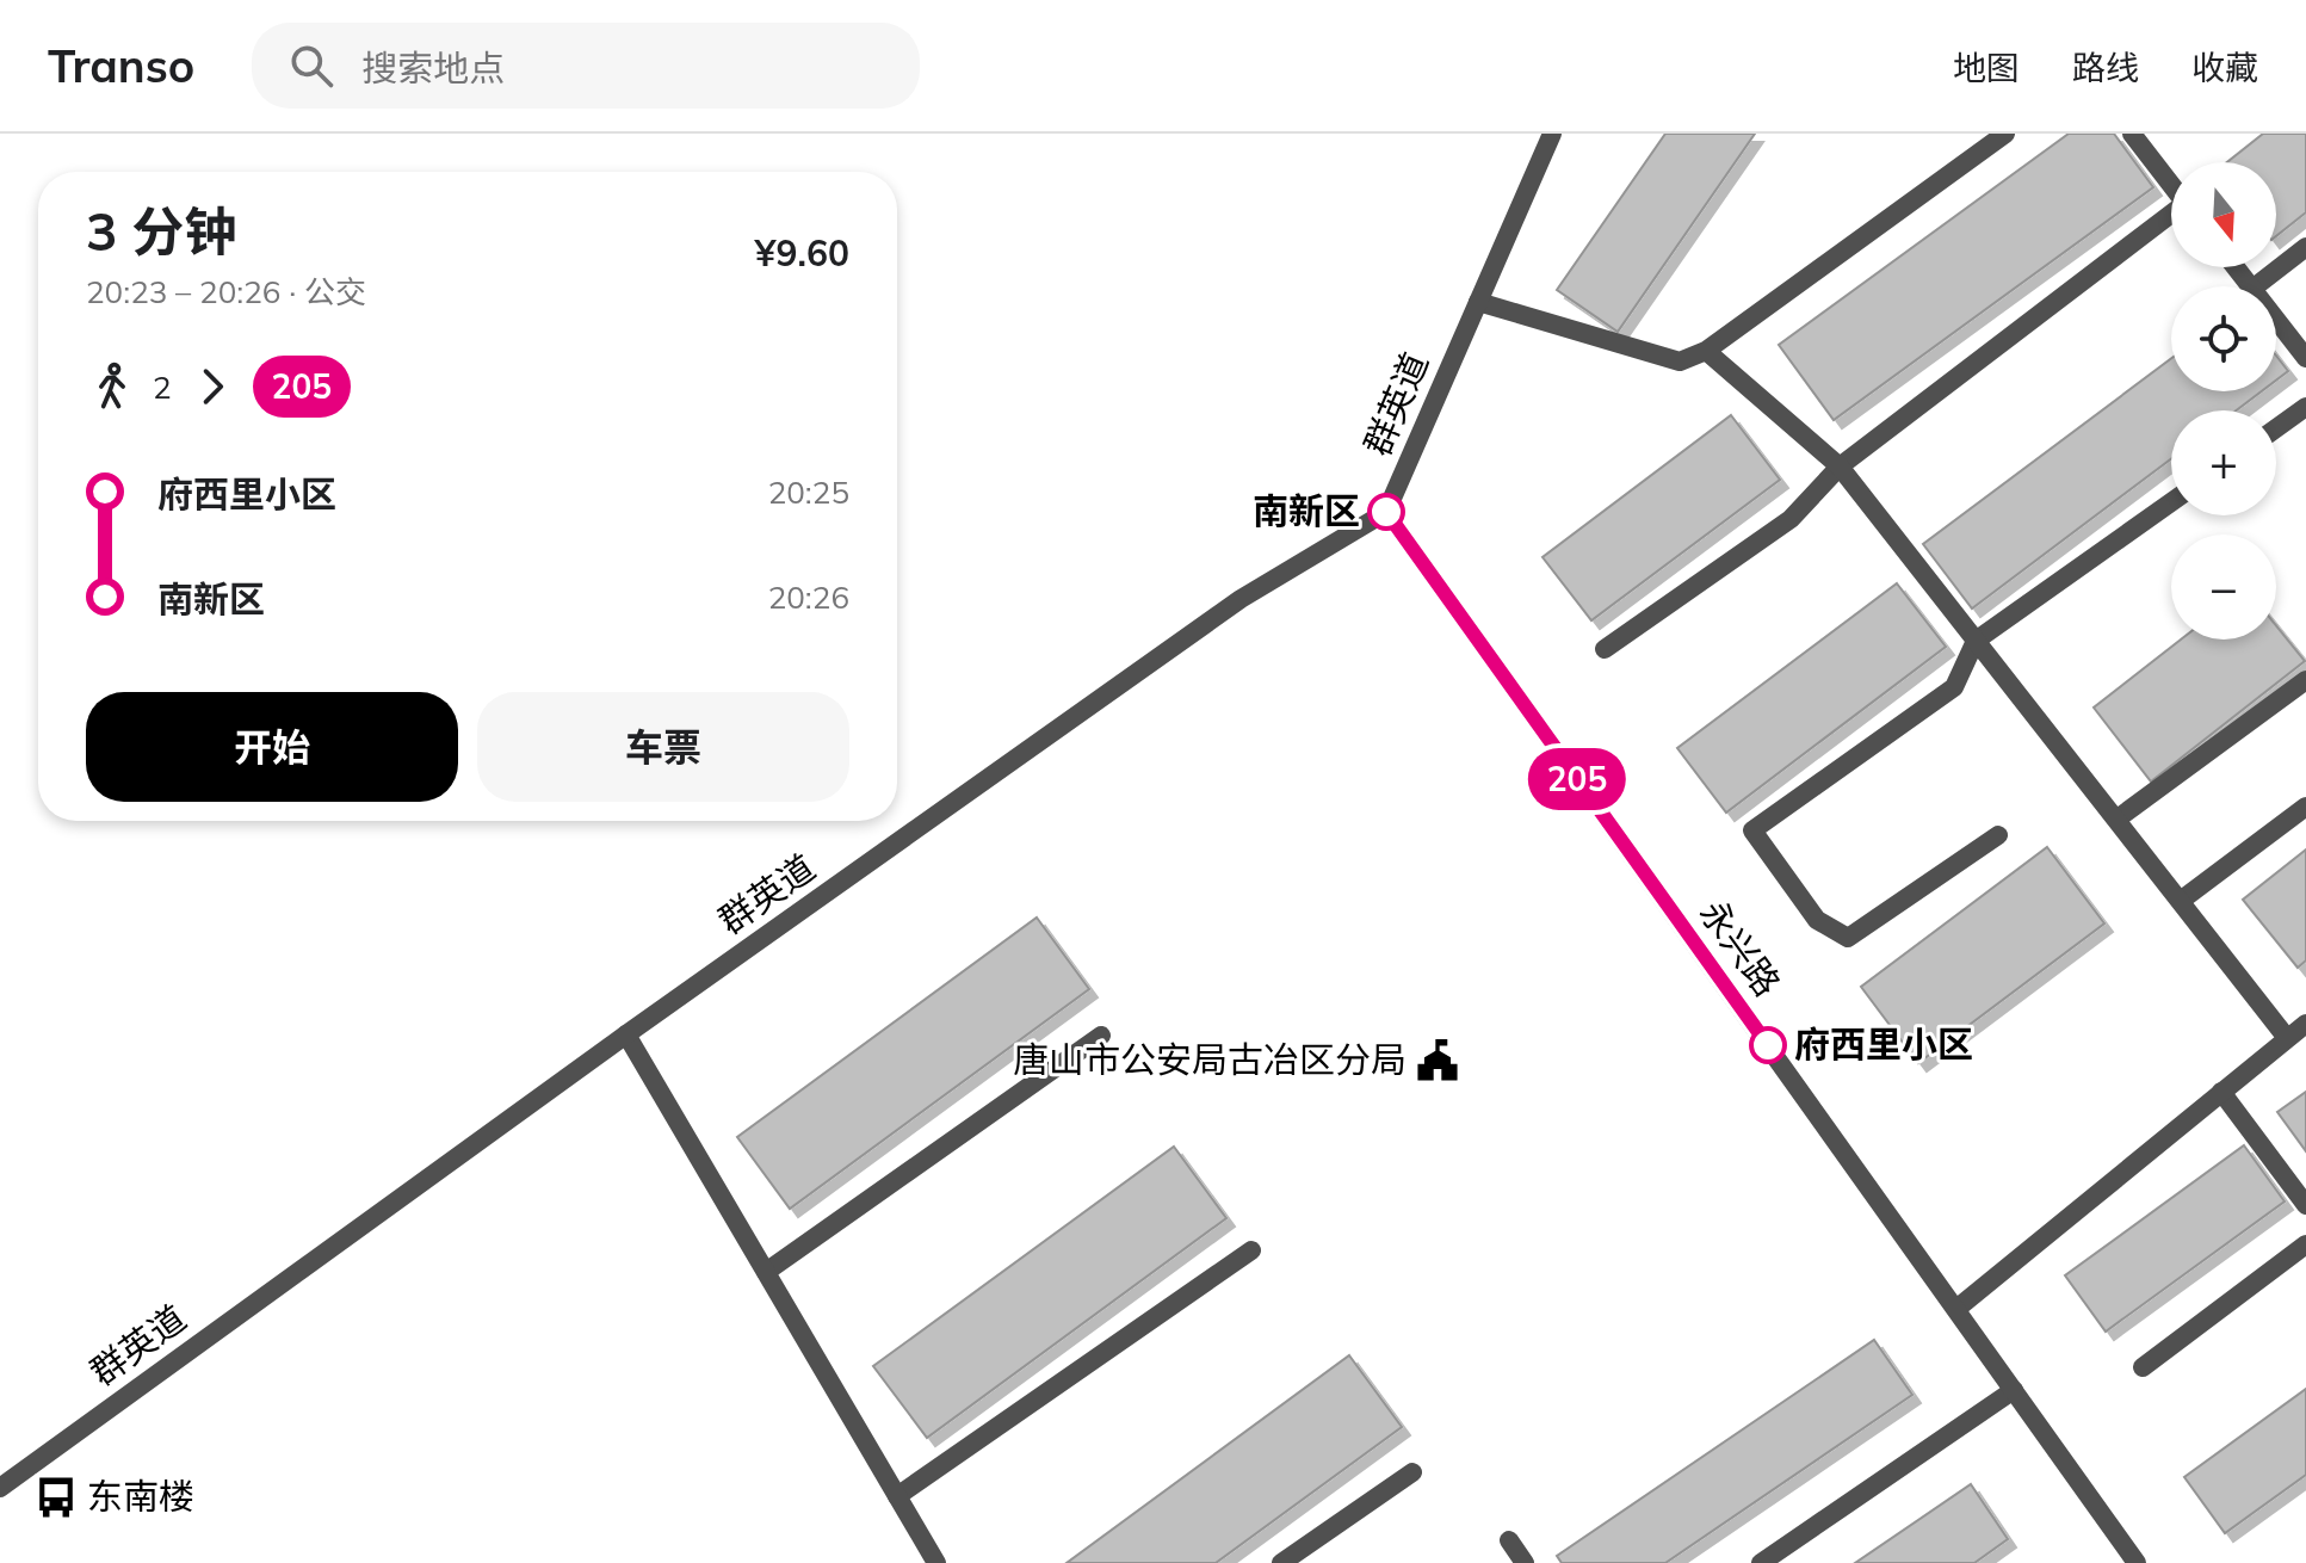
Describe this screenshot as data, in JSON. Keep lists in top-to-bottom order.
{
  "streets": {
    "street": ["群英道", "永兴路"]
  },
  "crossings": [
    ["群英道", "永兴路"]
  ],
  "places": {
    "other": ["南新区", "府西里小区"],
    "public building": ["唐山市公安局古冶区分局"],
    "bus stop": ["东南楼"]
  },
  "lines": ["bus line 205"],
  "north": "bottom",
  "page": {
    "header": "Transo",
    "search": "搜索地点",
    "nav": ["地图", "路线", "收藏"],
    "on_map": "205",
    "map_buttons": ["+", "−"],
    "heading": ["3 分钟", "20:23 – 20:26 · 公交", "¥9.60"],
    "legs": ["2", "205"],
    "list": [
      {
        "name": "府西里小区",
        "value": "20:25"
      },
      {
        "name": "南新区",
        "value": "20:26"
      }
    ],
    "buttons": ["开始", "车票"]
  }
}
